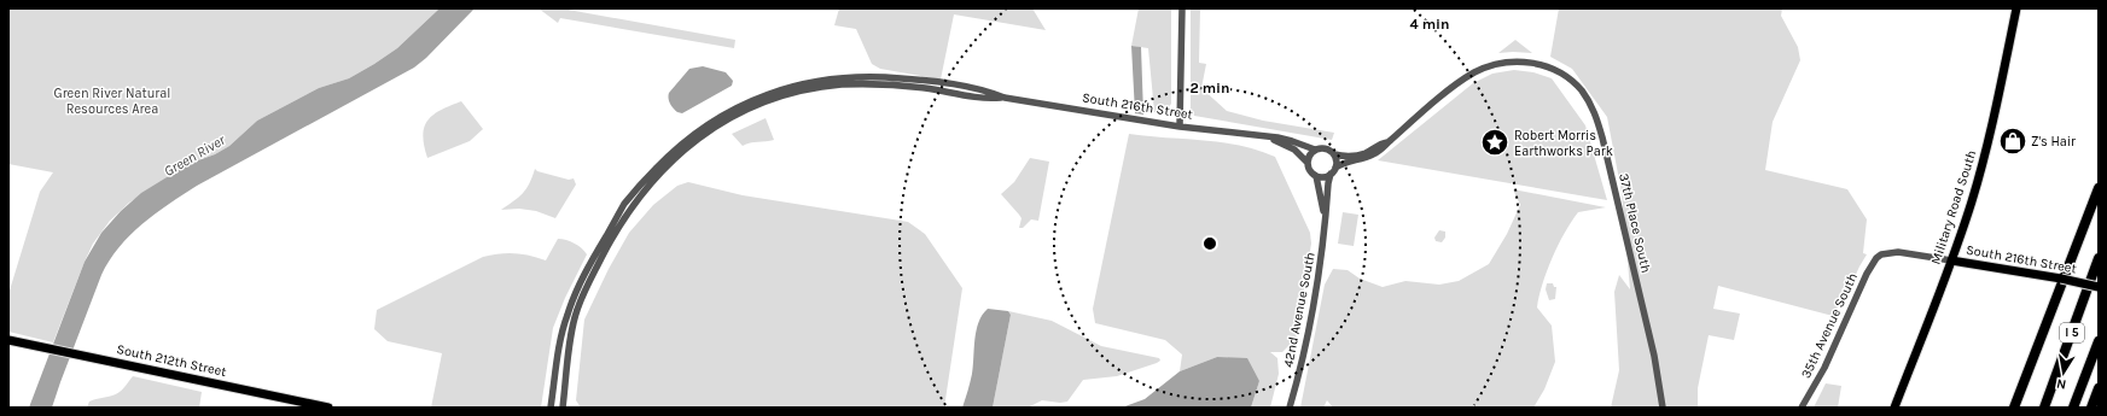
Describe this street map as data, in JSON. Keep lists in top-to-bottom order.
{
  "streets": {
    "highway": ["I 5"],
    "main road": ["South 216th Street", "Military Road South", "South 212th Street"],
    "street": ["37th Place South", "42nd Avenue South", "35th Avenue South"]
  },
  "crossings": [
    ["South 216th Street", "Military Road South"],
    ["South 216th Street", "42nd Avenue South"],
    ["South 216th Street", "35th Avenue South"]
  ],
  "water": ["Green River"],
  "parks": ["Green River Natural Resources Area"],
  "places": {
    "shop": ["Z's Hair"],
    "place": ["Robert Morris Earthworks Park"]
  },
  "north": "bottom",
  "rings": ["4 min", "2 min"]
}
